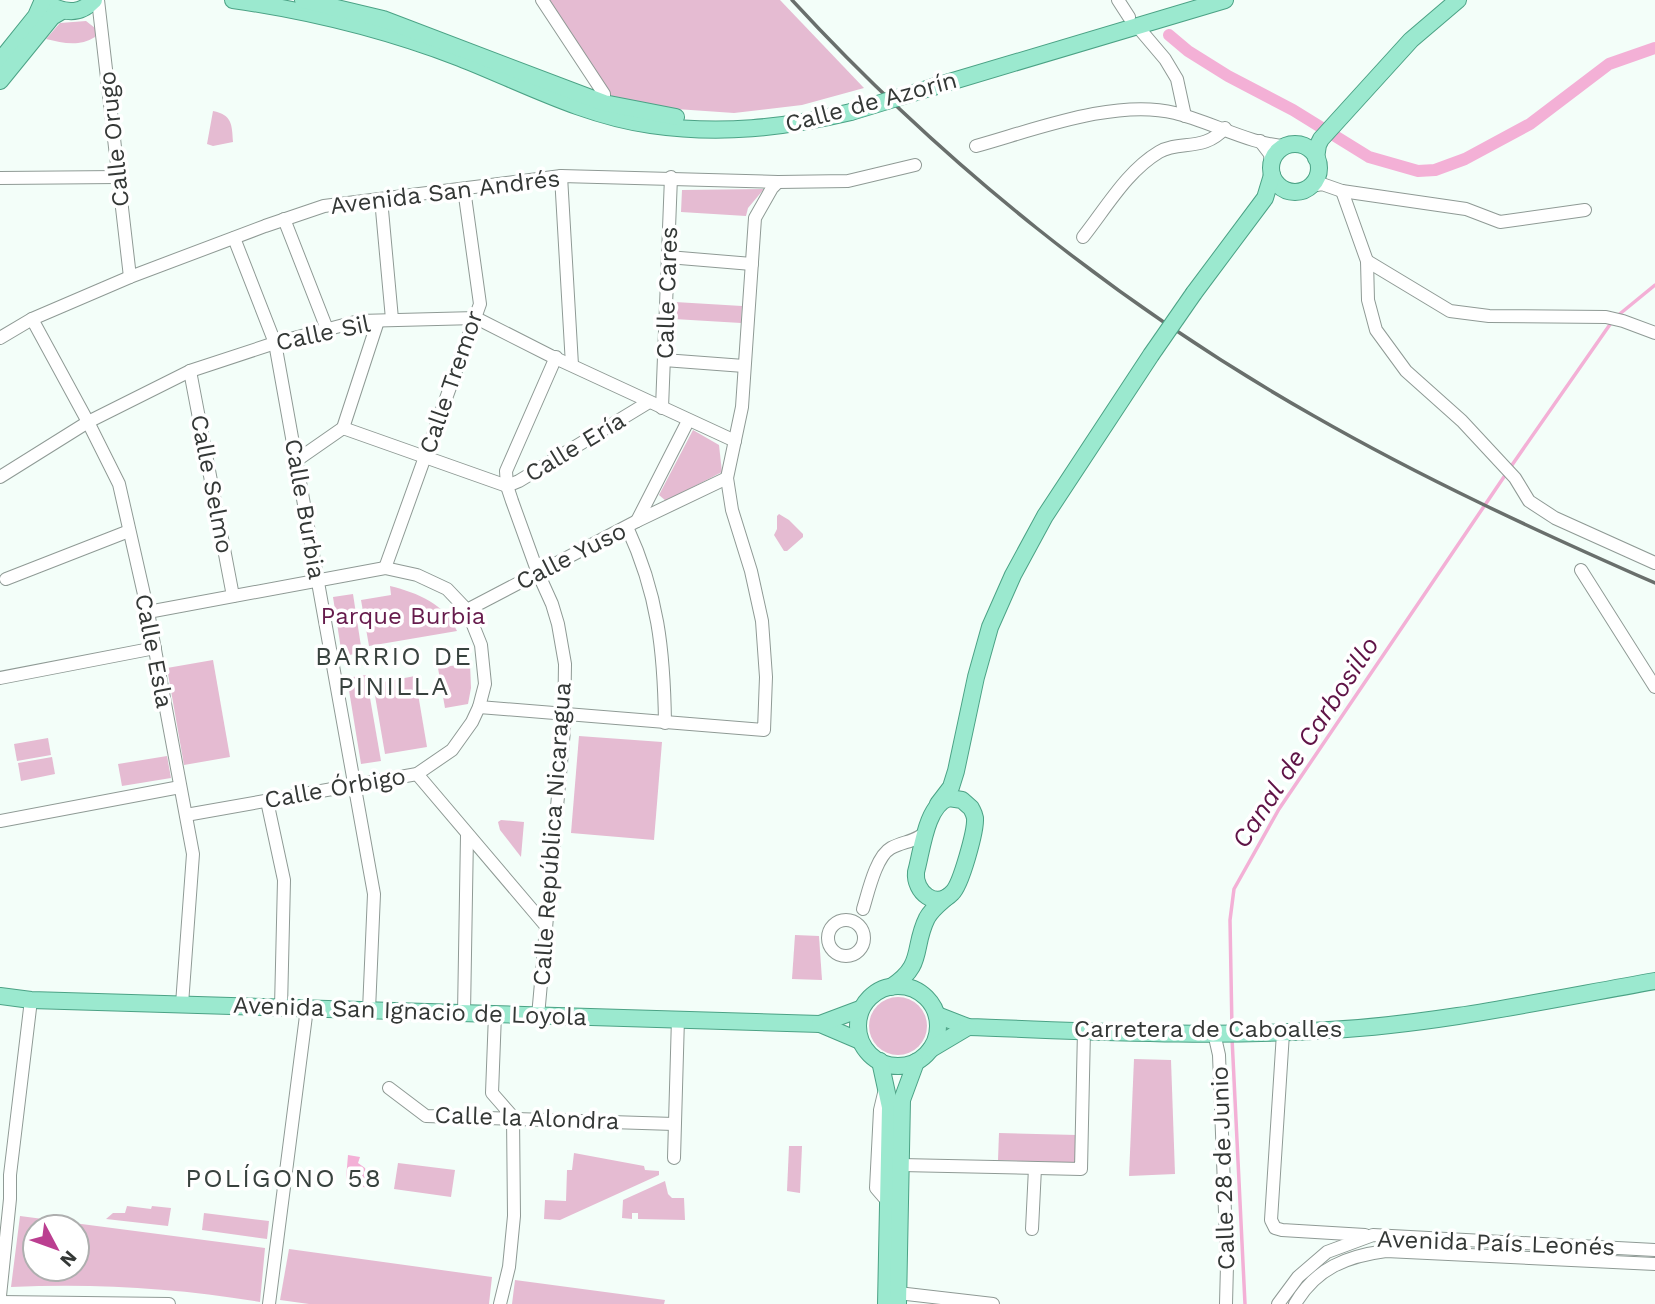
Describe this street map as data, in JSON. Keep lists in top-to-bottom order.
{
  "streets": {
    "main road": ["Calle de Azorín", "Avenida San Ignacio de Loyola", "Carretera de Caboalles"],
    "street": [
      "Calle Orugo",
      "Avenida San Andrés",
      "Calle Cares",
      "Calle Sil",
      "Calle Tremor",
      "Calle Ería",
      "Calle Selmo",
      "Calle Burbia",
      "Calle Yuso",
      "Calle Esla",
      "Calle Órbigo",
      "Calle República Nicaragua",
      "Calle la Alondra",
      "Calle 28 de Junio",
      "Avenida País Leonés"
    ]
  },
  "crossings": [
    ["Calle Orugo", "Avenida San Andrés"],
    ["Avenida San Andrés", "Calle Cares"],
    ["Avenida San Andrés", "Calle Tremor"],
    ["Avenida San Andrés", "Calle Burbia"],
    ["Avenida San Andrés", "Calle Esla"],
    ["Calle Cares", "Calle Sil"],
    ["Calle Sil", "Calle Tremor"],
    ["Calle Sil", "Calle Ería"],
    ["Calle Sil", "Calle Selmo"],
    ["Calle Sil", "Calle Burbia"],
    ["Calle Sil", "Calle Yuso"],
    ["Calle Sil", "Calle Esla"],
    ["Calle Ería", "Calle Yuso"],
    ["Calle Ería", "Calle República Nicaragua"],
    ["Calle Burbia", "Calle Órbigo"],
    ["Calle Burbia", "Avenida San Ignacio de Loyola"],
    ["Calle Yuso", "Calle Órbigo"],
    ["Calle Yuso", "Calle República Nicaragua"],
    ["Calle Esla", "Calle Órbigo"],
    ["Calle Esla", "Avenida San Ignacio de Loyola"],
    ["Calle República Nicaragua", "Avenida San Ignacio de Loyola"],
    ["Carretera de Caboalles", "Calle 28 de Junio"]
  ],
  "districts": ["BARRIO DE PINILLA", "POLÍGONO 58"],
  "water": ["Canal de Carbosillo"],
  "parks": ["Parque Burbia"],
  "north": "bottom right"
}
